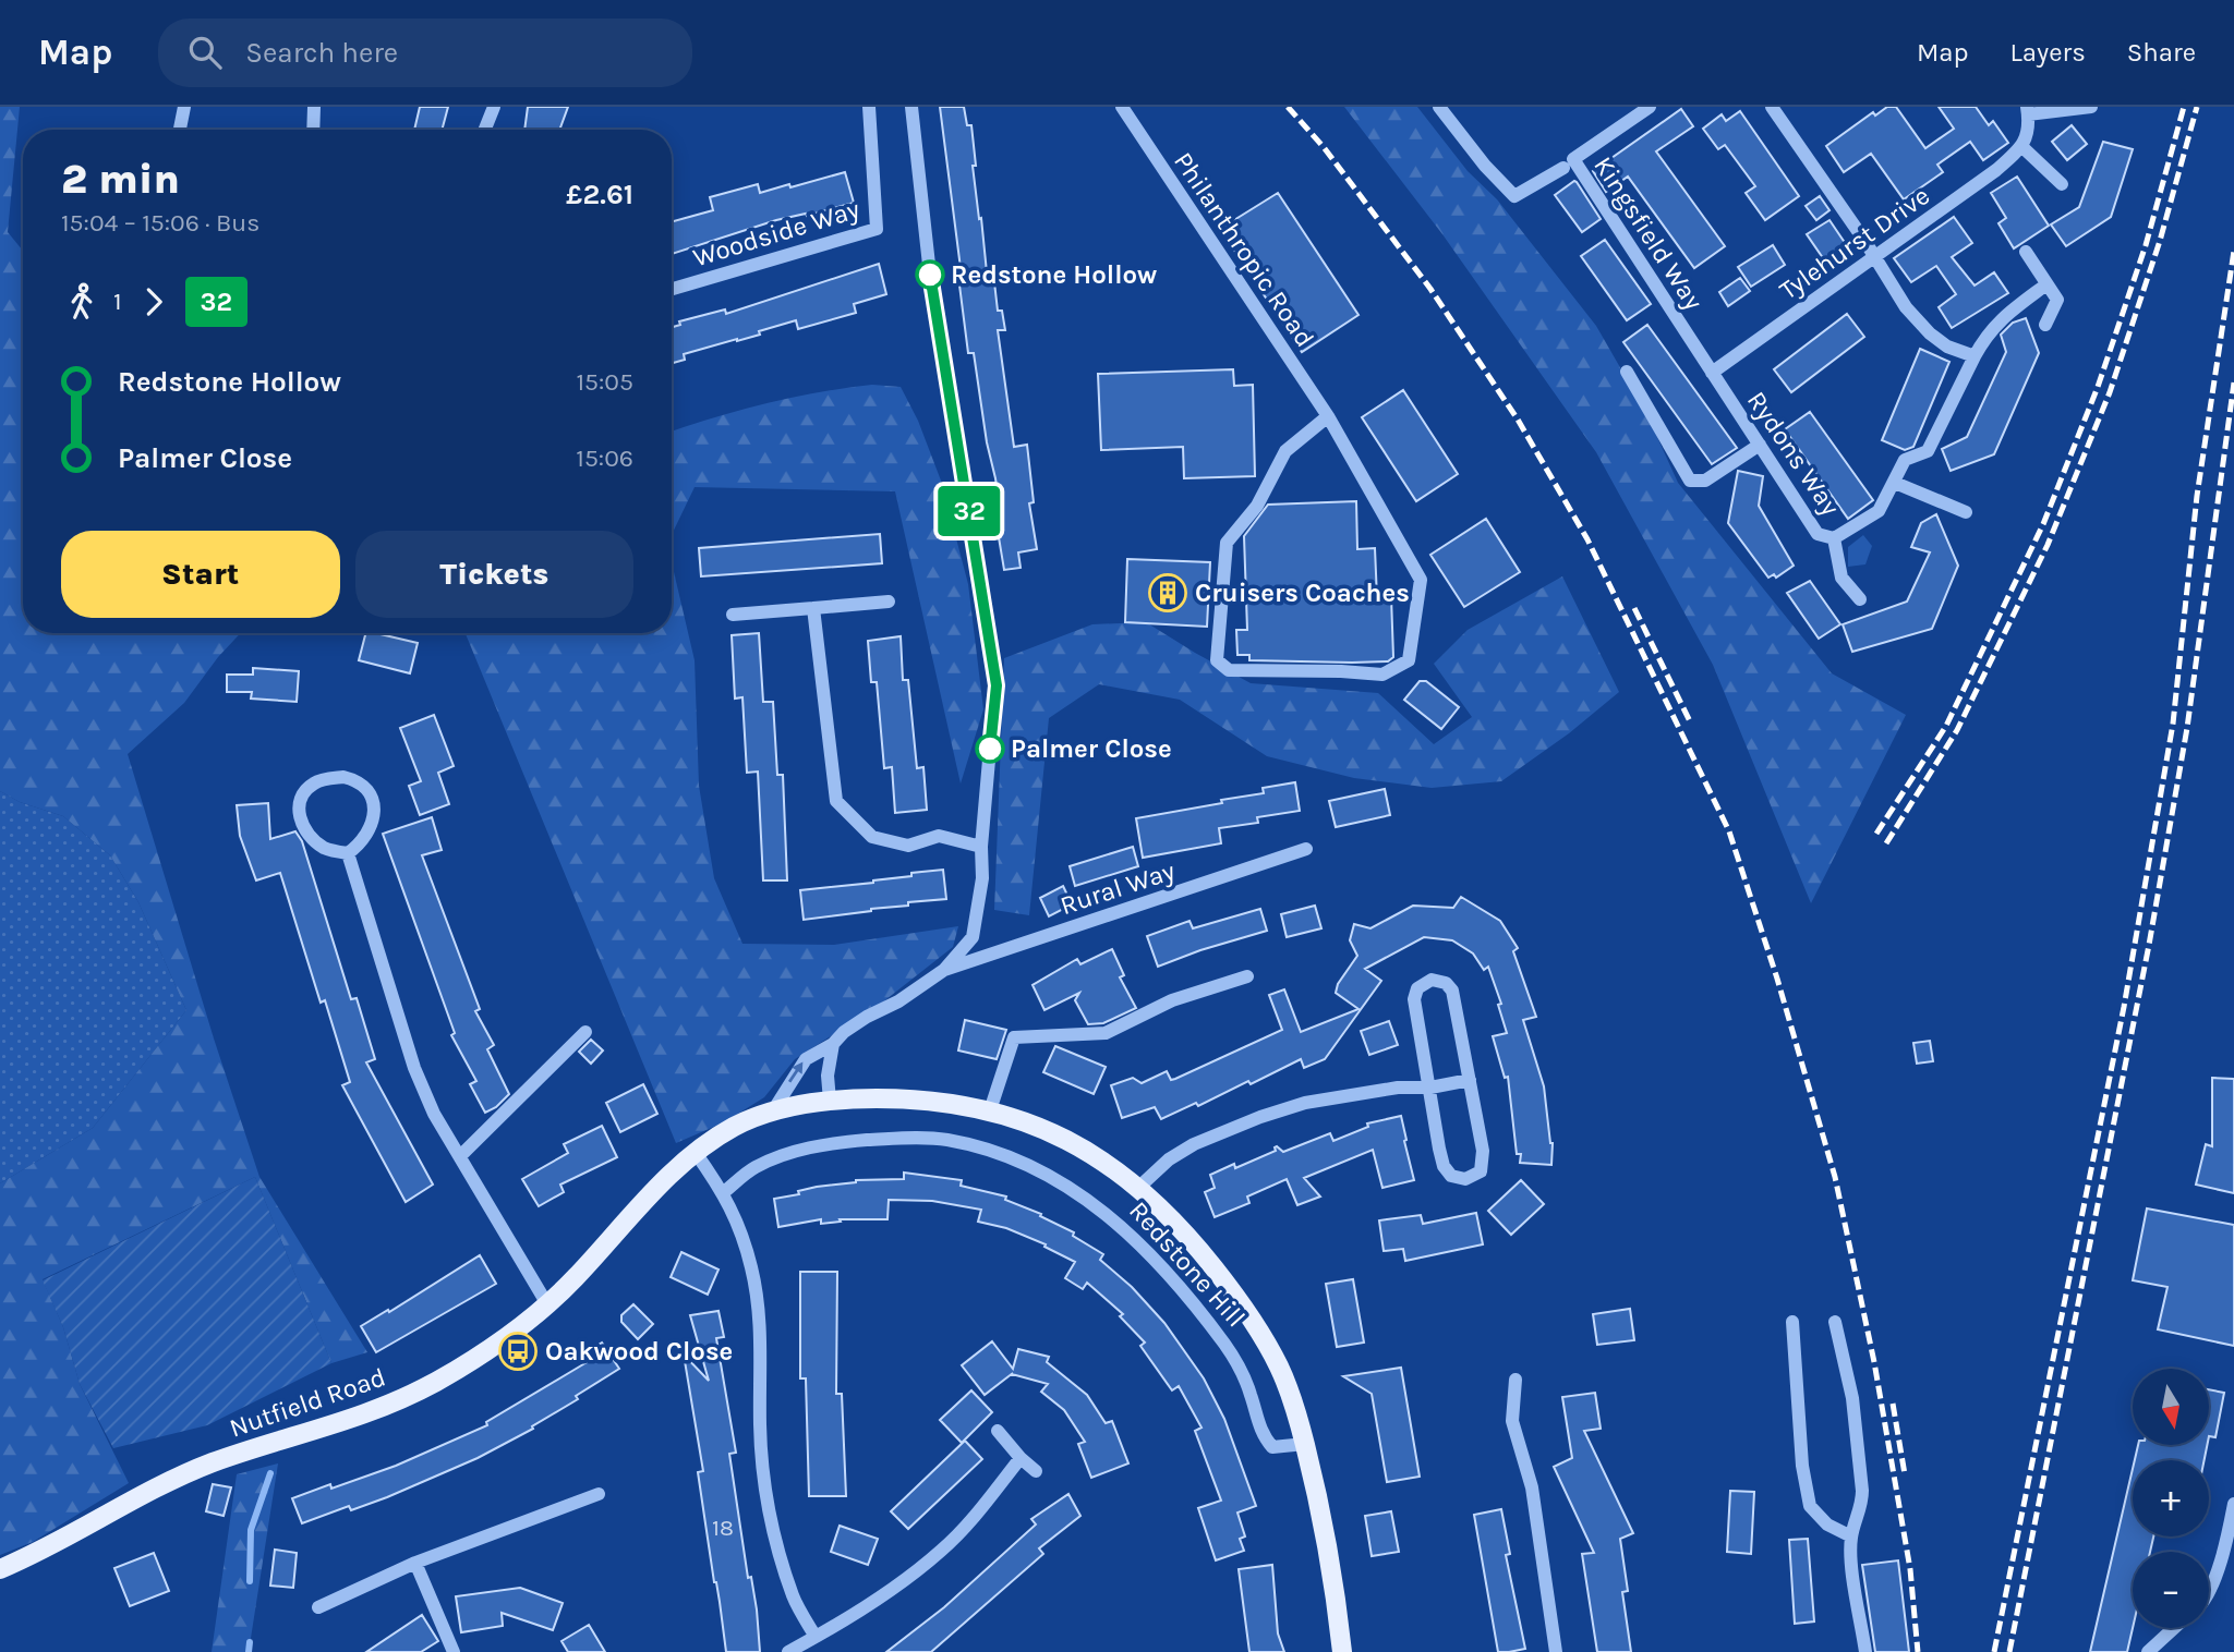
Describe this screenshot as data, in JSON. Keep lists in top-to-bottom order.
{
  "streets": {
    "main road": ["Redstone Hill", "Nutfield Road"],
    "street": [
      "Woodside Way",
      "Kingsfield Way",
      "Tylehurst Drive",
      "Philanthropic Road",
      "Rydons Way",
      "Rural Way"
    ]
  },
  "crossings": [
    ["Kingsfield Way", "Tylehurst Drive"],
    ["Kingsfield Way", "Rydons Way"],
    ["Tylehurst Drive", "Rydons Way"],
    ["Redstone Hill", "Nutfield Road"]
  ],
  "places": {
    "other": ["Redstone Hollow", "Palmer Close"],
    "building": ["Cruisers Coaches"],
    "bus stop": ["Oakwood Close"]
  },
  "lines": ["bus line 32"],
  "house_numbers": ["18"],
  "north": "bottom",
  "page": {
    "header": "Map",
    "search": "Search here",
    "nav": ["Map", "Layers", "Share"],
    "on_map": "32",
    "heading": ["2 min", "15:04 – 15:06 · Bus", "£2.61"],
    "legs": ["1", "32"],
    "list": [
      {
        "name": "Redstone Hollow",
        "value": "15:05"
      },
      {
        "name": "Palmer Close",
        "value": "15:06"
      }
    ],
    "buttons": ["Start", "Tickets"],
    "map_buttons": ["+", "−"]
  }
}
